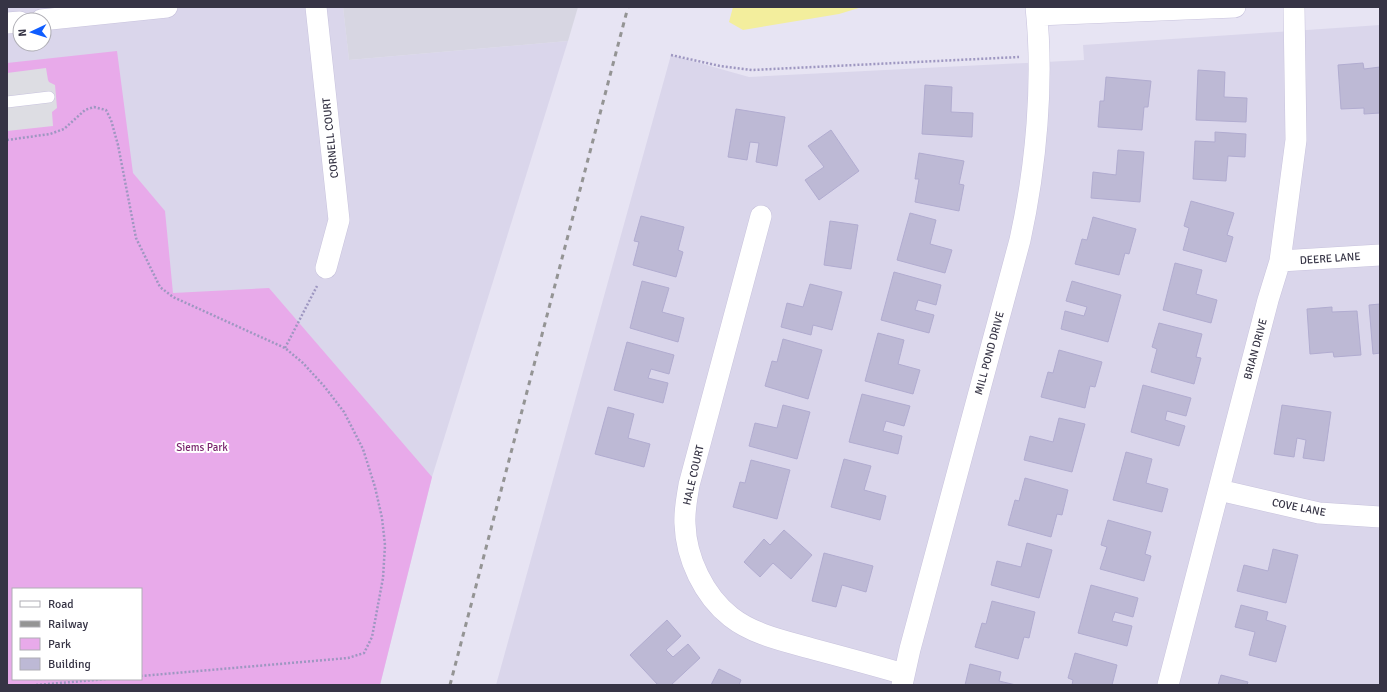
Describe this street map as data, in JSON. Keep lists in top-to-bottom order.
{
  "streets": {
    "street": [
      "CORNELL COURT",
      "DEERE LANE",
      "BRIAN DRIVE",
      "MILL POND DRIVE",
      "HALE COURT",
      "COVE LANE"
    ]
  },
  "crossings": [
    ["DEERE LANE", "BRIAN DRIVE"],
    ["BRIAN DRIVE", "COVE LANE"],
    ["MILL POND DRIVE", "HALE COURT"]
  ],
  "parks": ["Siems Park"],
  "legend": [
    "Road",
    "Railway",
    "Park",
    "Building"
  ],
  "north": "left"
}
